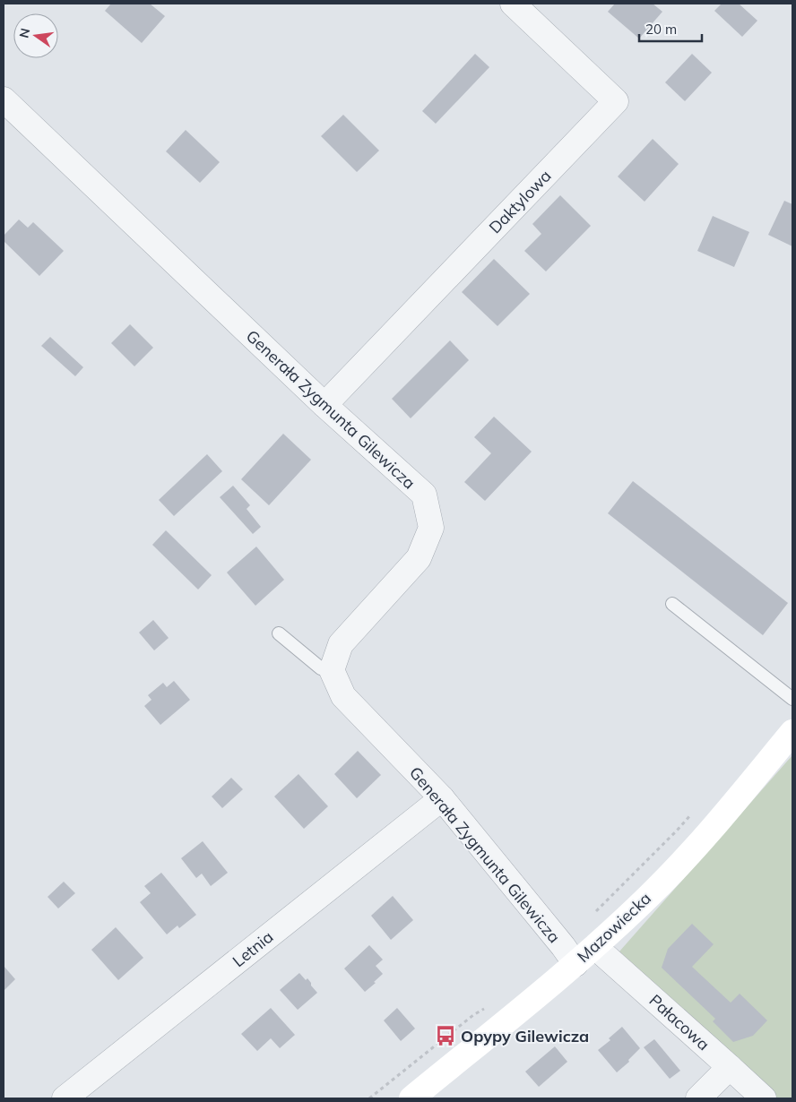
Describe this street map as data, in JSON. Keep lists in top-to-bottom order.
{
  "streets": {
    "street": [
      "Daktylowa",
      "Generała Zygmunta Gilewicza",
      "Mazowiecka",
      "Letnia",
      "Pałacowa"
    ]
  },
  "crossings": [
    ["Daktylowa", "Generała Zygmunta Gilewicza"],
    ["Generała Zygmunta Gilewicza", "Mazowiecka"],
    ["Generała Zygmunta Gilewicza", "Letnia"],
    ["Mazowiecka", "Pałacowa"]
  ],
  "places": {
    "bus stop": ["Opypy Gilewicza"]
  },
  "scale_bar": "20 m",
  "north": "left"
}
